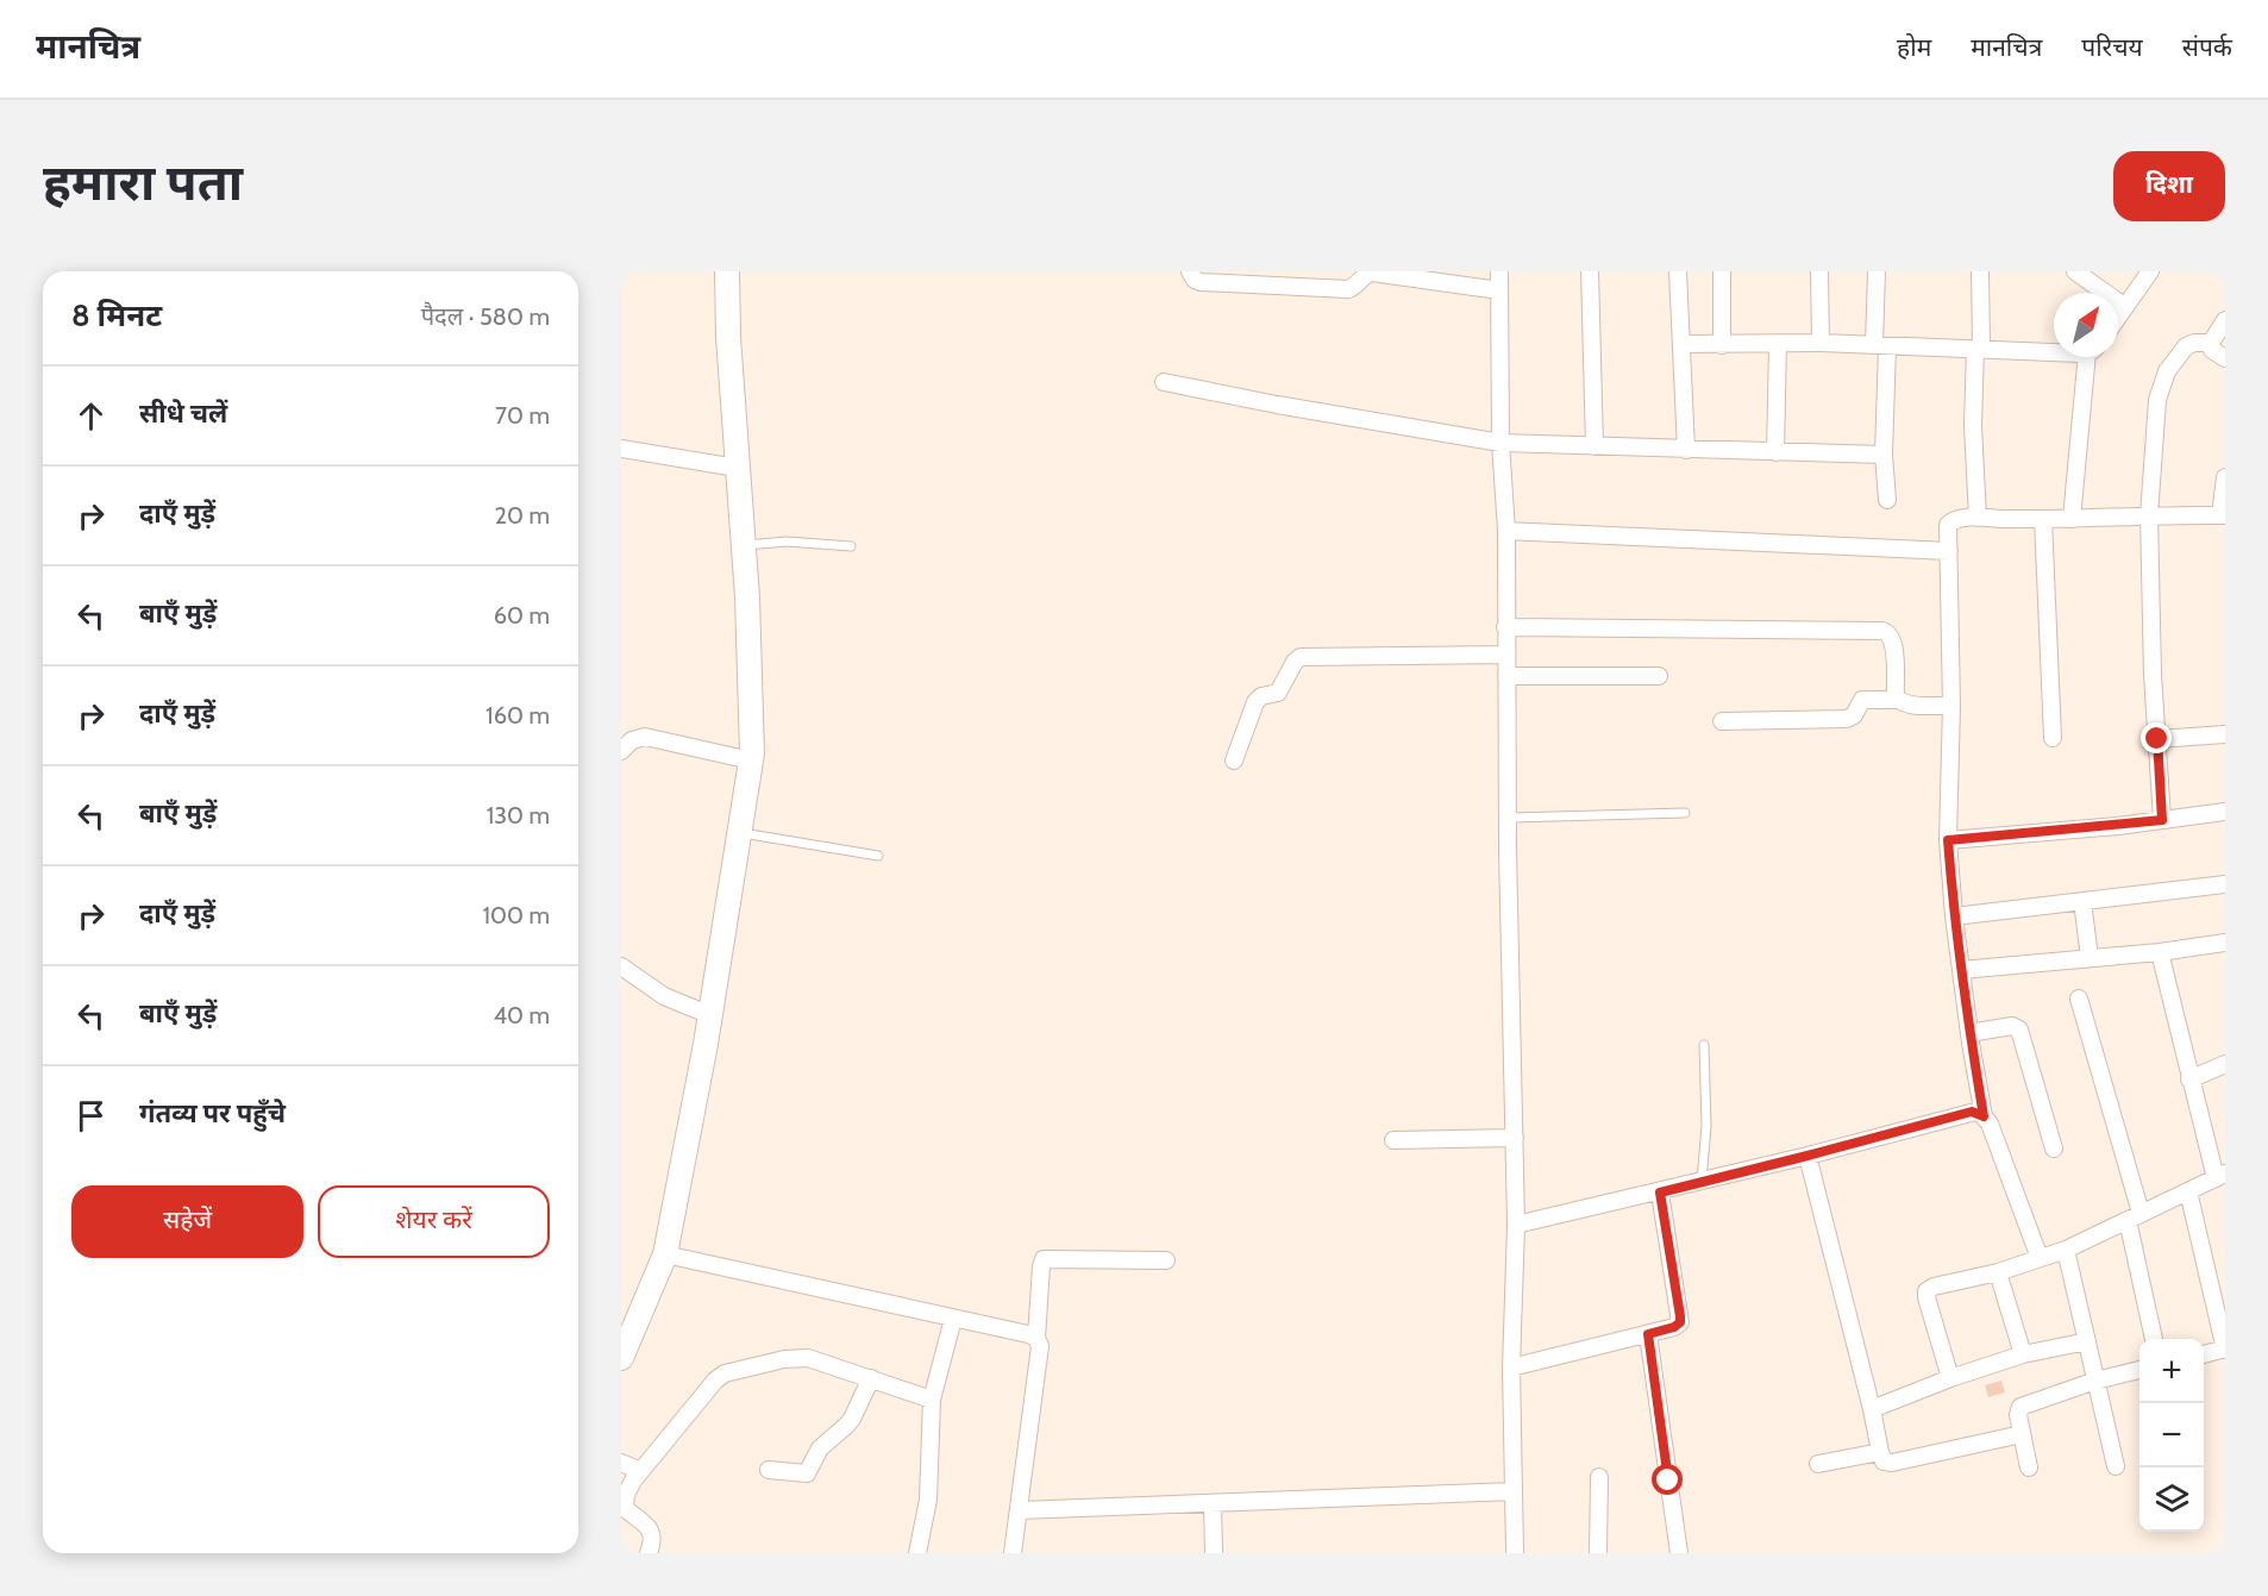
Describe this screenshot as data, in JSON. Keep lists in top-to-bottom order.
{
  "north": "top right",
  "page": {
    "header": "मानचित्र",
    "nav": [
      "होम",
      "मानचित्र",
      "परिचय",
      "संपर्क"
    ],
    "title": "हमारा पता",
    "buttons": [
      "दिशा",
      ["सहेजें", "शेयर करें"]
    ],
    "heading": ["8 मिनट", "पैदल · 580 m"],
    "list": [
      ["सीधे चलें", "70 m"],
      ["दाएँ मुड़ें", "20 m"],
      ["बाएँ मुड़ें", "60 m"],
      ["दाएँ मुड़ें", "160 m"],
      ["बाएँ मुड़ें", "130 m"],
      ["दाएँ मुड़ें", "100 m"],
      ["बाएँ मुड़ें", "40 m"],
      "गंतव्य पर पहुँचे"
    ],
    "map_buttons": ["+", "−"]
  }
}
